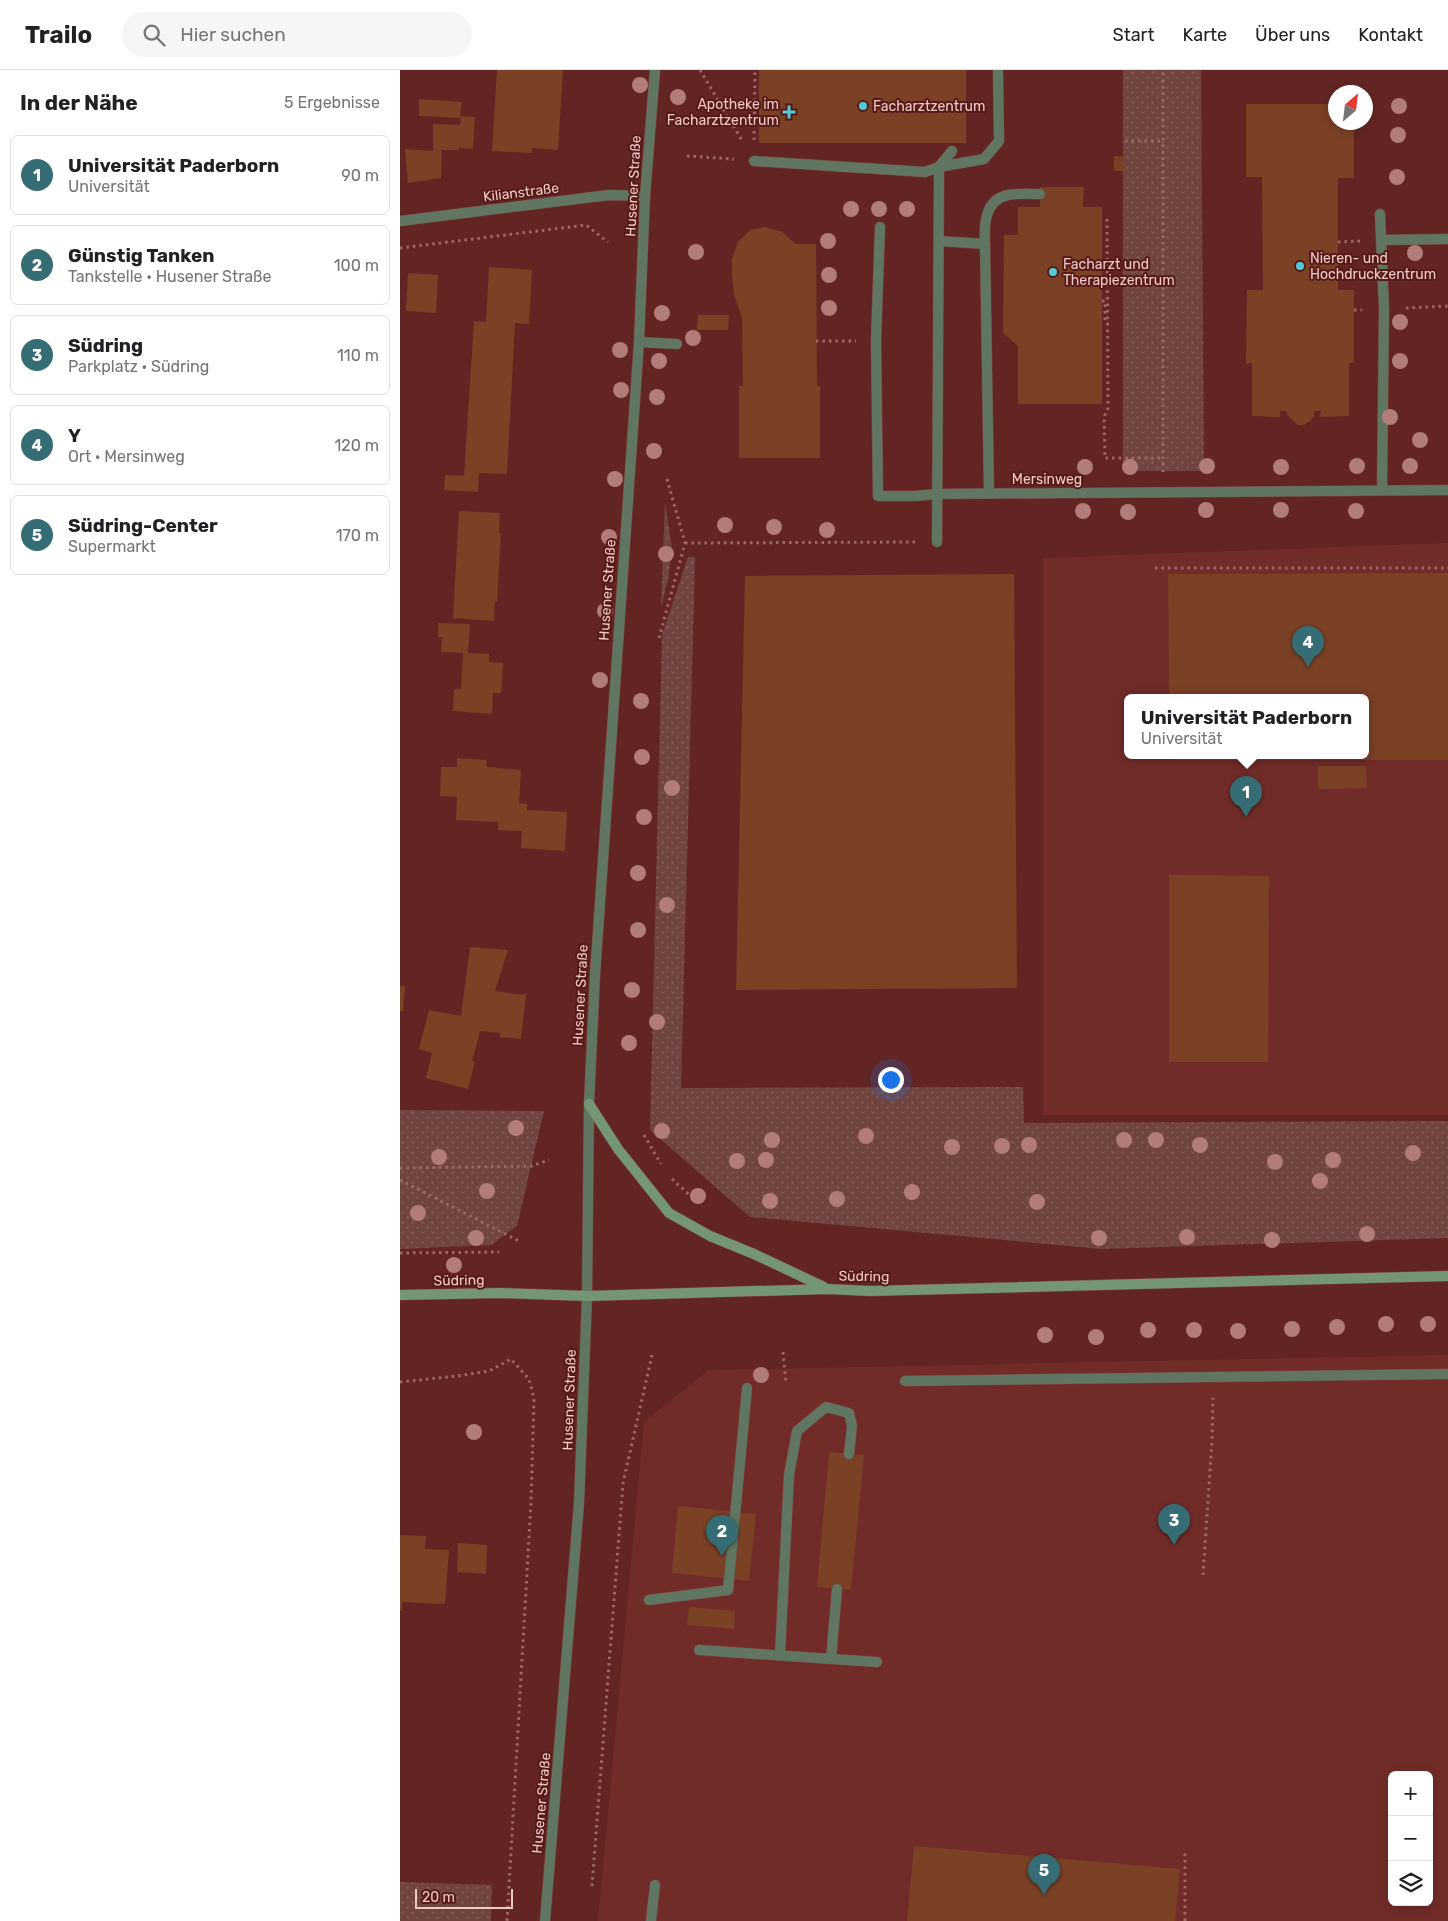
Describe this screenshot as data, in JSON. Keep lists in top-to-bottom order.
{
  "streets": {
    "main road": ["Südring"],
    "street": ["Husener Straße", "Kilianstraße", "Mersinweg"]
  },
  "crossings": [
    ["Husener Straße", "Kilianstraße"],
    ["Husener Straße", "Südring"]
  ],
  "places": {
    "other": ["Facharztzentrum", "Nieren- und Hochdruckzentrum", "Facharzt und Therapiezentrum"],
    "health": ["Apotheke im Facharztzentrum"]
  },
  "scale_bar": "20 m",
  "north": "top right",
  "page": {
    "header": "Trailo",
    "search": "Hier suchen",
    "nav": [
      "Start",
      "Karte",
      "Über uns",
      "Kontakt"
    ],
    "heading": ["In der Nähe", "5 Ergebnisse"],
    "list": [
      {
        "mark": "1",
        "name": "Universität Paderborn",
        "note": "Universität",
        "value": "90 m"
      },
      {
        "mark": "2",
        "name": "Günstig Tanken",
        "note": "Tankstelle · Husener Straße",
        "value": "100 m"
      },
      {
        "mark": "3",
        "name": "Südring",
        "note": "Parkplatz · Südring",
        "value": "110 m"
      },
      {
        "mark": "4",
        "name": "Y",
        "note": "Ort · Mersinweg",
        "value": "120 m"
      },
      {
        "mark": "5",
        "name": "Südring-Center",
        "note": "Supermarkt",
        "value": "170 m"
      }
    ],
    "pins": [
      "4",
      "1",
      "3",
      "2",
      "5"
    ],
    "popup": ["Universität Paderborn", "Universität"],
    "map_buttons": ["+", "−"],
    "scale": "20 m"
  }
}
